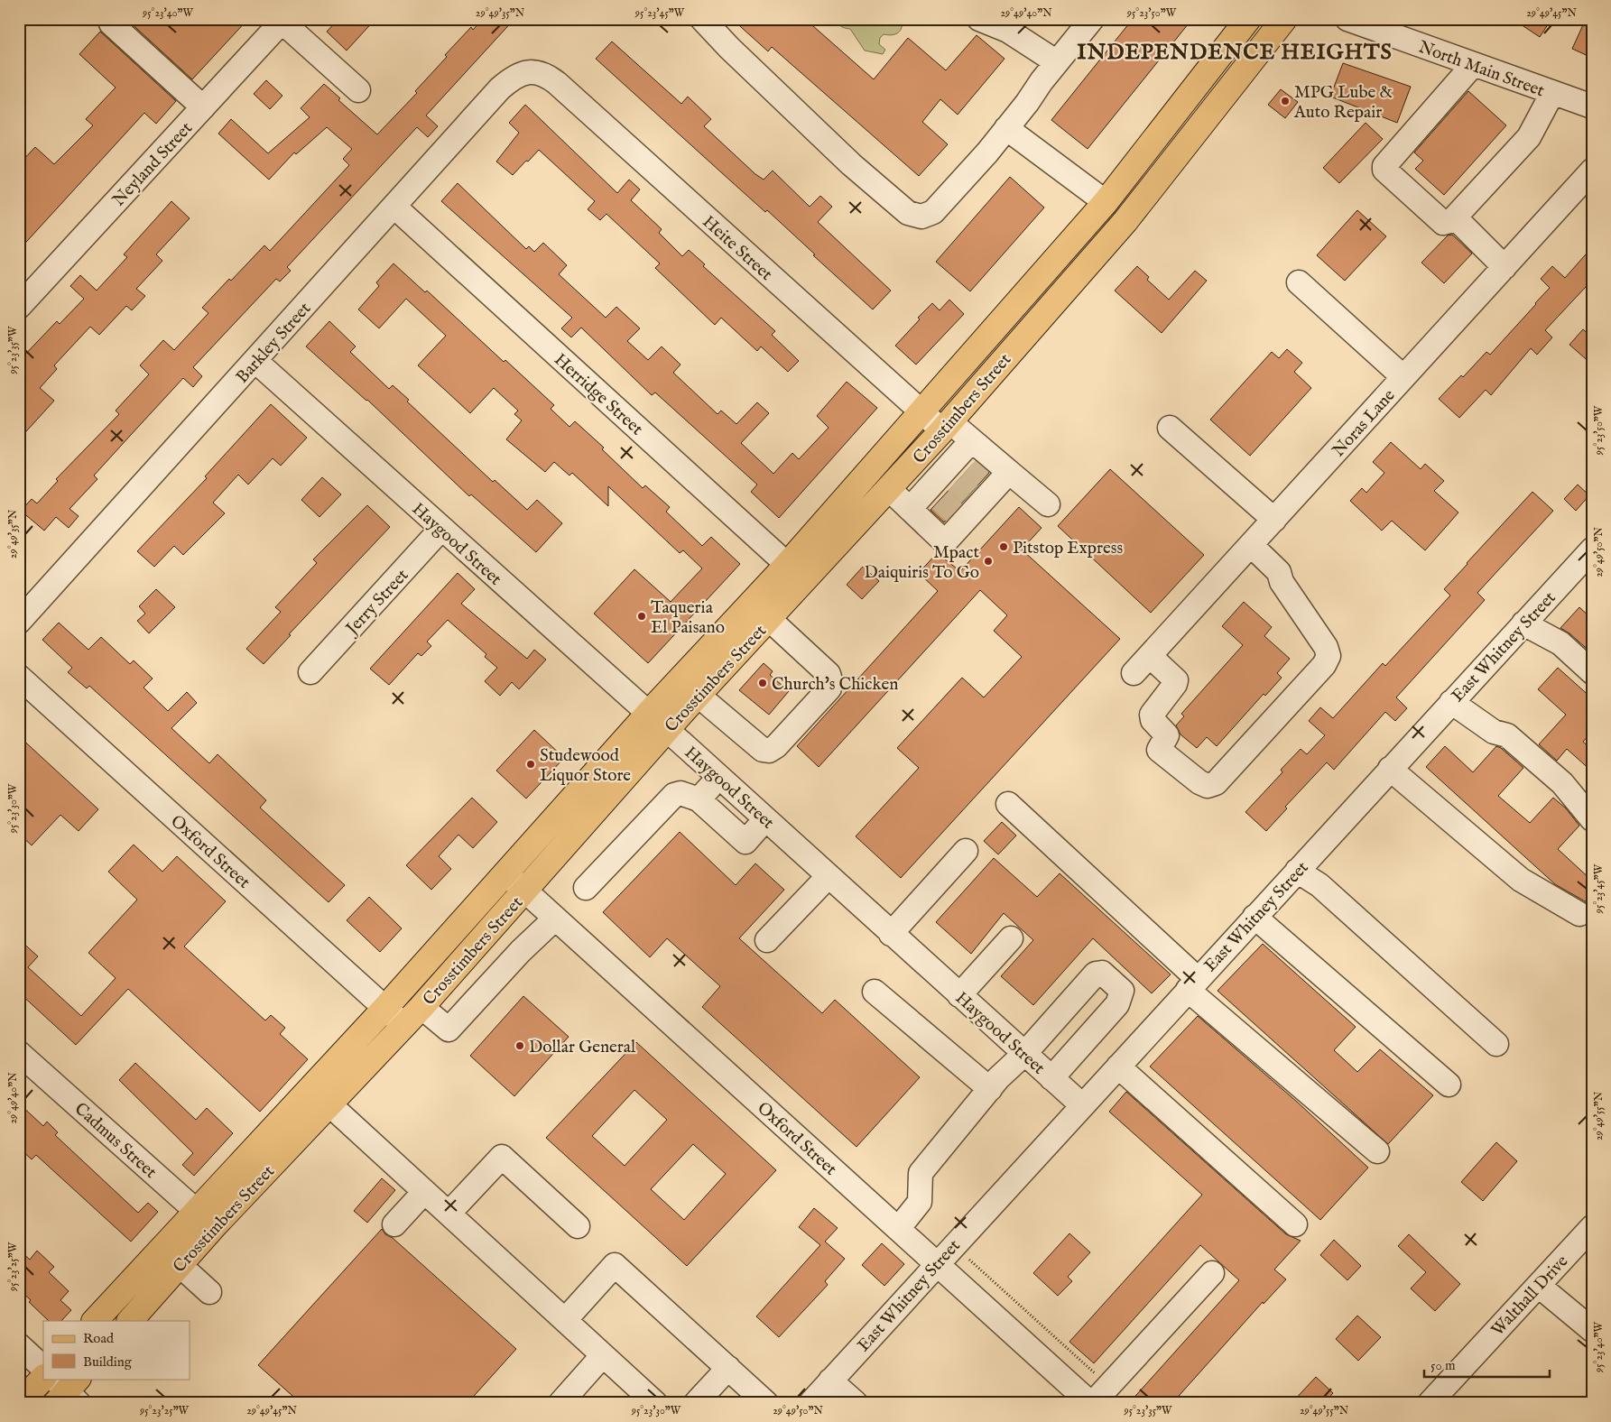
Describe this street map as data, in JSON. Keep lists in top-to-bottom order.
{
  "streets": {
    "main road": ["Crosstimbers Street"],
    "street": [
      "North Main Street",
      "Neyland Street",
      "Heite Street",
      "Barkley Street",
      "Herridge Street",
      "Noras Lane",
      "Haygood Street",
      "Jerry Street",
      "East Whitney Street",
      "Oxford Street",
      "Cadmus Street",
      "Walthall Drive"
    ]
  },
  "crossings": [
    ["Heite Street", "Barkley Street"],
    ["Heite Street", "Crosstimbers Street"],
    ["Barkley Street", "Herridge Street"],
    ["Barkley Street", "Haygood Street"],
    ["Herridge Street", "Crosstimbers Street"],
    ["Crosstimbers Street", "Haygood Street"],
    ["Crosstimbers Street", "Oxford Street"],
    ["Crosstimbers Street", "Cadmus Street"],
    ["Haygood Street", "Jerry Street"],
    ["Haygood Street", "East Whitney Street"],
    ["East Whitney Street", "Oxford Street"]
  ],
  "districts": ["INDEPENDENCE HEIGHTS"],
  "places": [
    "MPG Lube & Auto Repair",
    "Pitstop Express",
    "Mpact Daiquiris To Go",
    "Taqueria El Paisano",
    "Church's Chicken",
    "Studewood Liquor Store",
    "Dollar General"
  ],
  "legend": ["Road", "Building"],
  "scale_bar": "50 m",
  "coordinates": [
    "95°23'40\"W",
    "29°49'35\"N",
    "95°23'45\"W",
    "29°49'40\"N",
    "95°23'50\"W",
    "29°49'45\"N",
    "95°23'35\"W",
    "29°49'50\"N",
    "95°23'30\"W",
    "29°49'55\"N",
    "95°23'25\"W"
  ]
}
